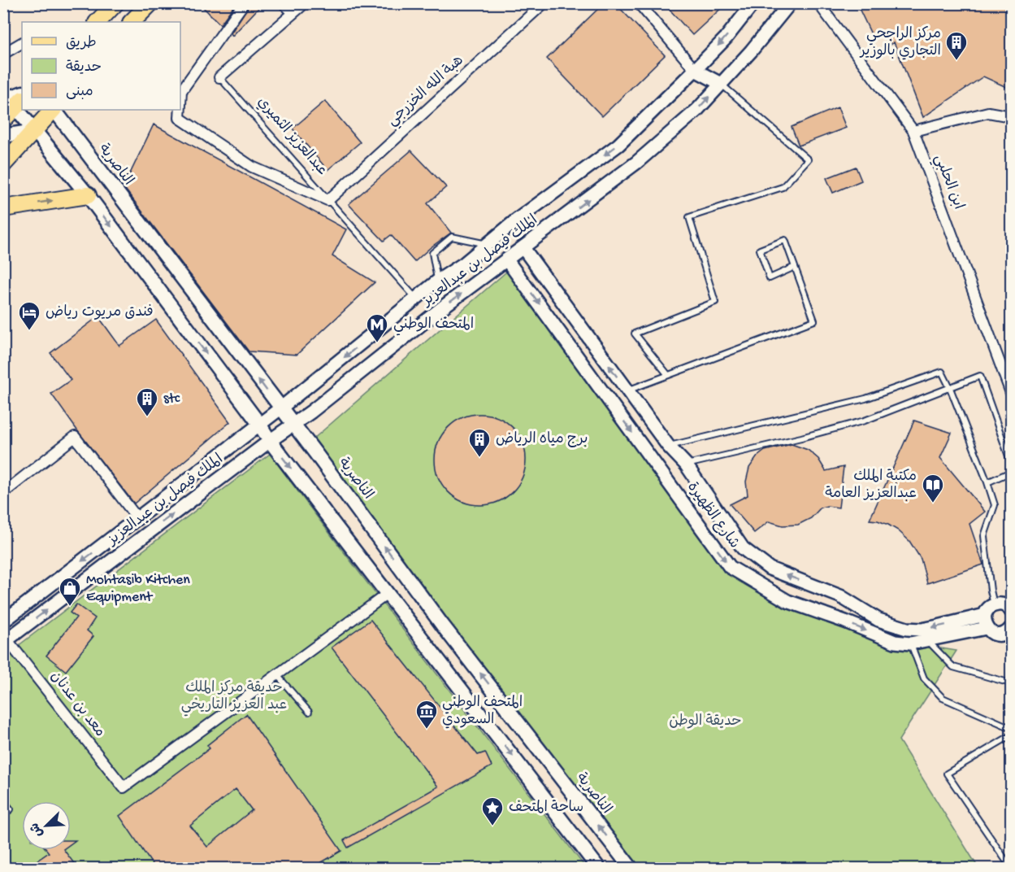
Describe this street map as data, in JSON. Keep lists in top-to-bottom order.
{
  "streets": {
    "main road": ["الناصرية"],
    "street": [
      "هبة الله الخزرجي",
      "عبدالعزيز الثميري",
      "ابن الحلبي",
      "الملك فيصل بن عبدالعزيز",
      "شارع الظهيرة",
      "معد بن عدنان"
    ]
  },
  "crossings": [
    ["هبة الله الخزرجي", "عبدالعزيز الثميري"],
    ["عبدالعزيز الثميري", "الملك فيصل بن عبدالعزيز"],
    ["الناصرية", "الملك فيصل بن عبدالعزيز"],
    ["الملك فيصل بن عبدالعزيز", "شارع الظهيرة"],
    ["الملك فيصل بن عبدالعزيز", "معد بن عدنان"]
  ],
  "parks": ["حديقة مركز الملك عبد العزيز التاريخي", "حديقة الوطن"],
  "places": {
    "building": ["مركز الراجحي التجاري بالوزير", "stc", "برج مياه الرياض"],
    "hotel": ["فندق مريوت رياض"],
    "metro station": ["المتحف الوطني"],
    "library": ["مكتبة الملك عبدالعزيز العامة"],
    "shop": ["Mohtasib Kitchen Equipment"],
    "museum": ["المتحف الوطني السعودي"],
    "place": ["ساحة المتحف"]
  },
  "legend": ["طريق", "حديقة", "مبنى"],
  "north": "bottom left"
}
